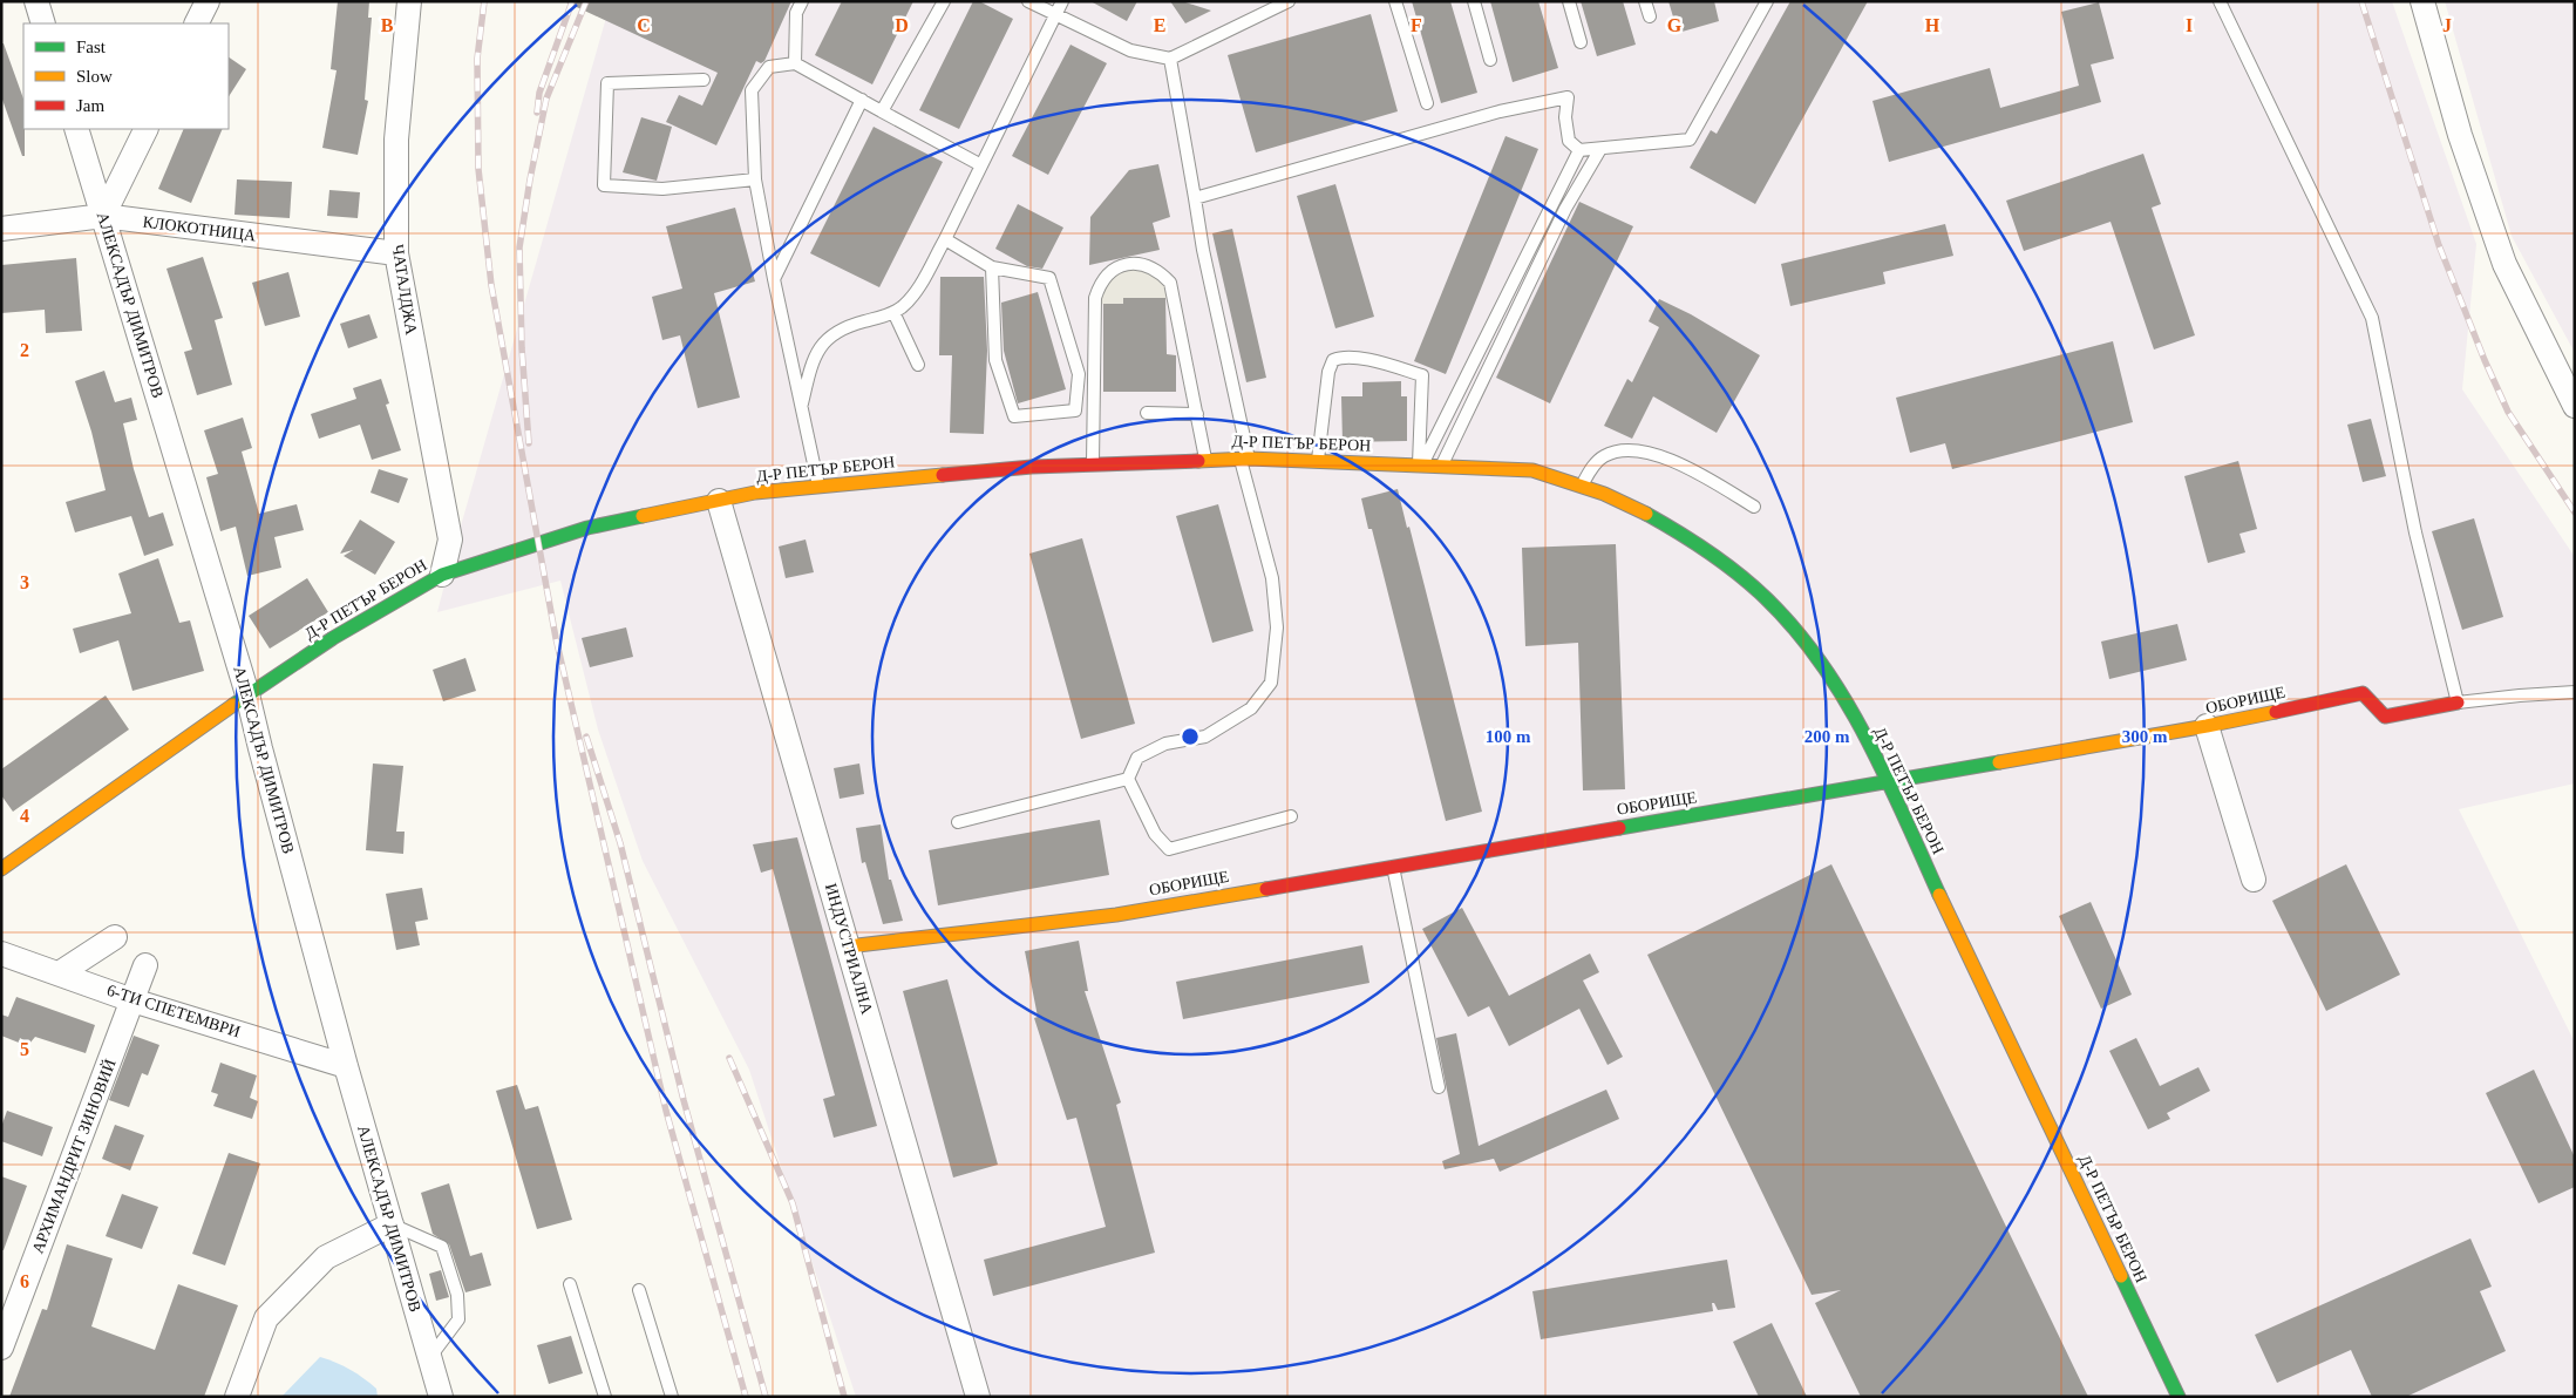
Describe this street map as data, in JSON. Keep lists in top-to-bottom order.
{
  "streets": {
    "street": [
      "КЛОКОТНИЦА",
      "ЧАТАЛДЖА",
      "АЛЕКСАДЪР ДИМИТРОВ",
      "Д-Р ПЕТЪР БЕРОН",
      "ОБОРИЩЕ",
      "ИНДУСТРИАЛНА",
      "6-ТИ СПЕТЕМВРИ",
      "АРХИМАНДРИТ ЗИНОВИЙ"
    ]
  },
  "crossings": [
    ["КЛОКОТНИЦА", "ЧАТАЛДЖА"],
    ["КЛОКОТНИЦА", "АЛЕКСАДЪР ДИМИТРОВ"],
    ["ЧАТАЛДЖА", "Д-Р ПЕТЪР БЕРОН"],
    ["АЛЕКСАДЪР ДИМИТРОВ", "Д-Р ПЕТЪР БЕРОН"],
    ["АЛЕКСАДЪР ДИМИТРОВ", "6-ТИ СПЕТЕМВРИ"],
    ["Д-Р ПЕТЪР БЕРОН", "ОБОРИЩЕ"],
    ["Д-Р ПЕТЪР БЕРОН", "ИНДУСТРИАЛНА"],
    ["ОБОРИЩЕ", "ИНДУСТРИАЛНА"],
    ["6-ТИ СПЕТЕМВРИ", "АРХИМАНДРИТ ЗИНОВИЙ"]
  ],
  "legend": ["Fast", "Slow", "Jam"],
  "grid": {
    "columns": [
      "B",
      "C",
      "D",
      "E",
      "F",
      "G",
      "H",
      "I",
      "J"
    ],
    "rows": [
      "2",
      "3",
      "4",
      "5",
      "6"
    ]
  },
  "rings": ["100 m", "200 m", "300 m"]
}
